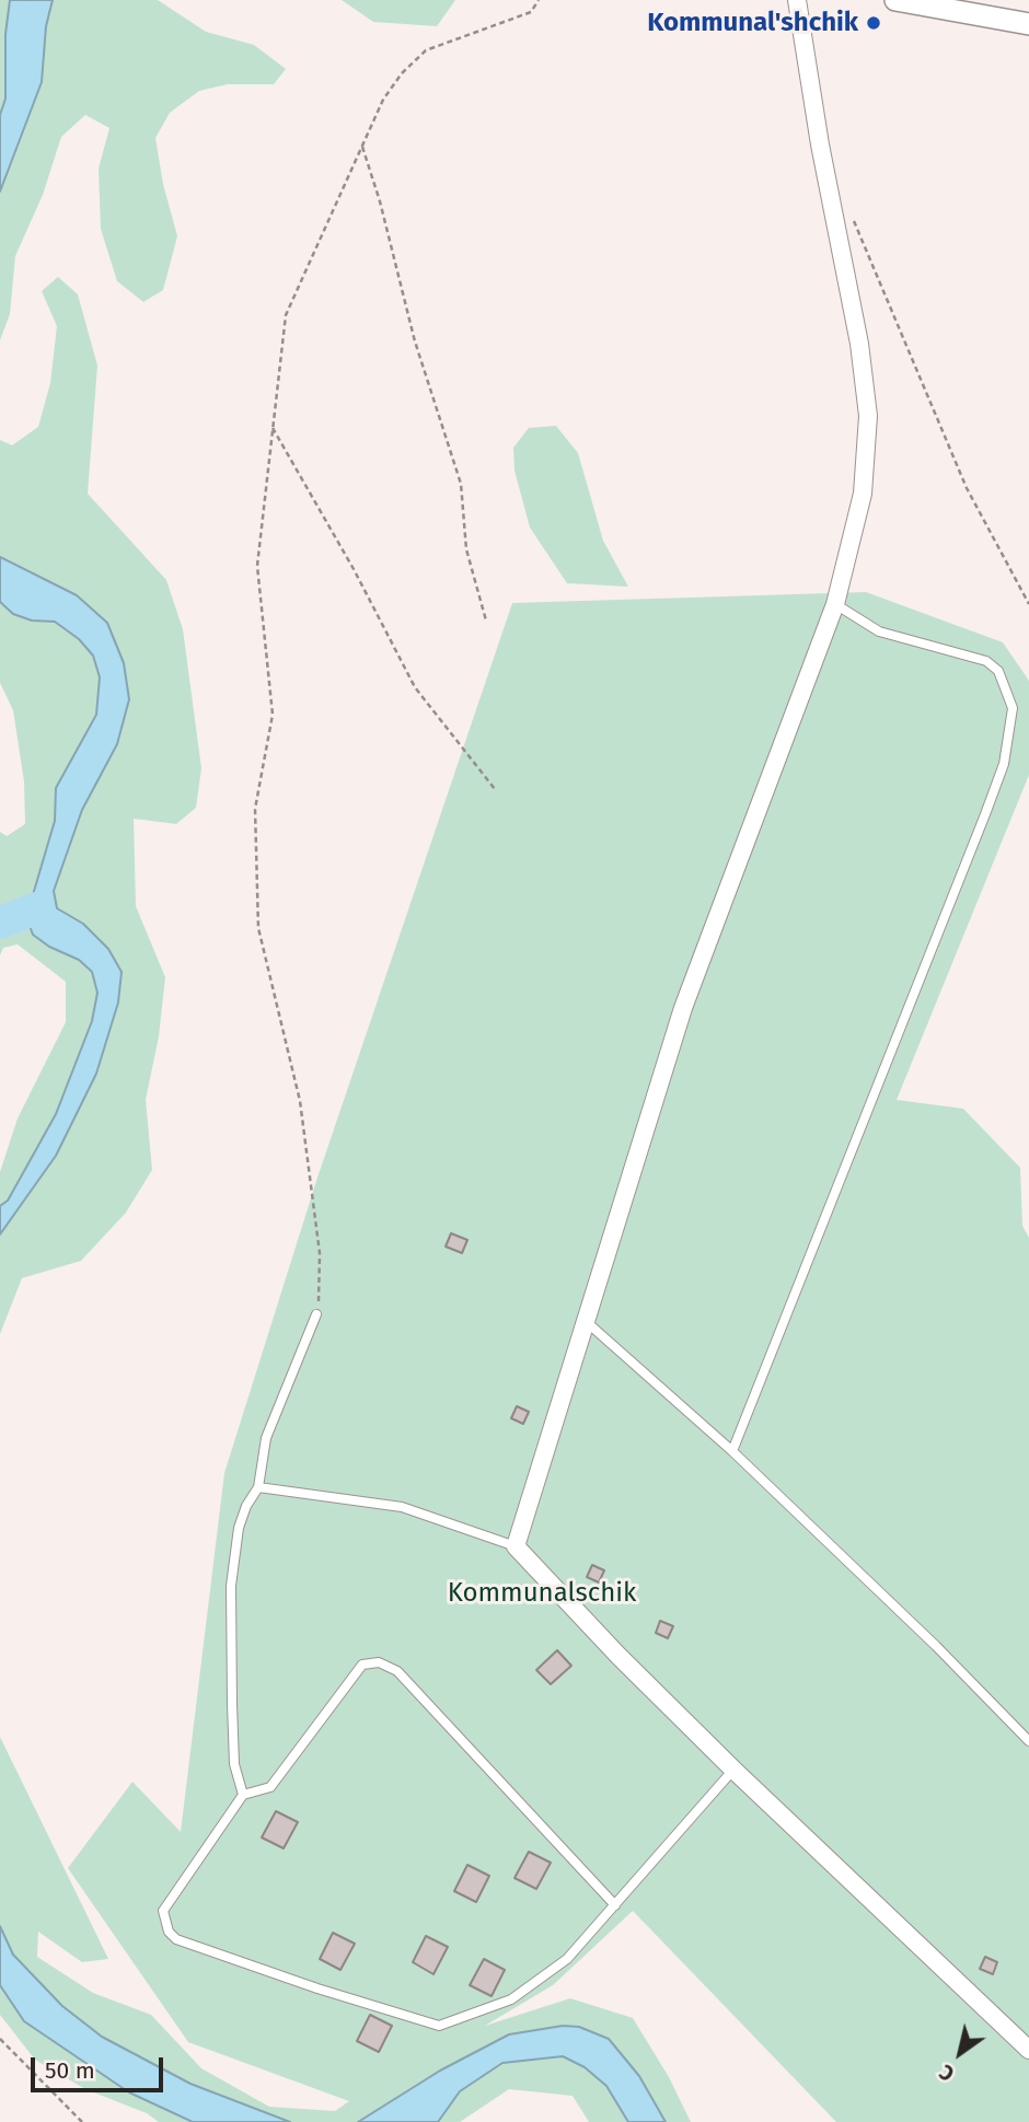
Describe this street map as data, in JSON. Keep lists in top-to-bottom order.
{
  "parks": ["Kommunalschik"],
  "places": ["Kommunal'shchik"],
  "scale_bar": "50 m",
  "north": "bottom left"
}
